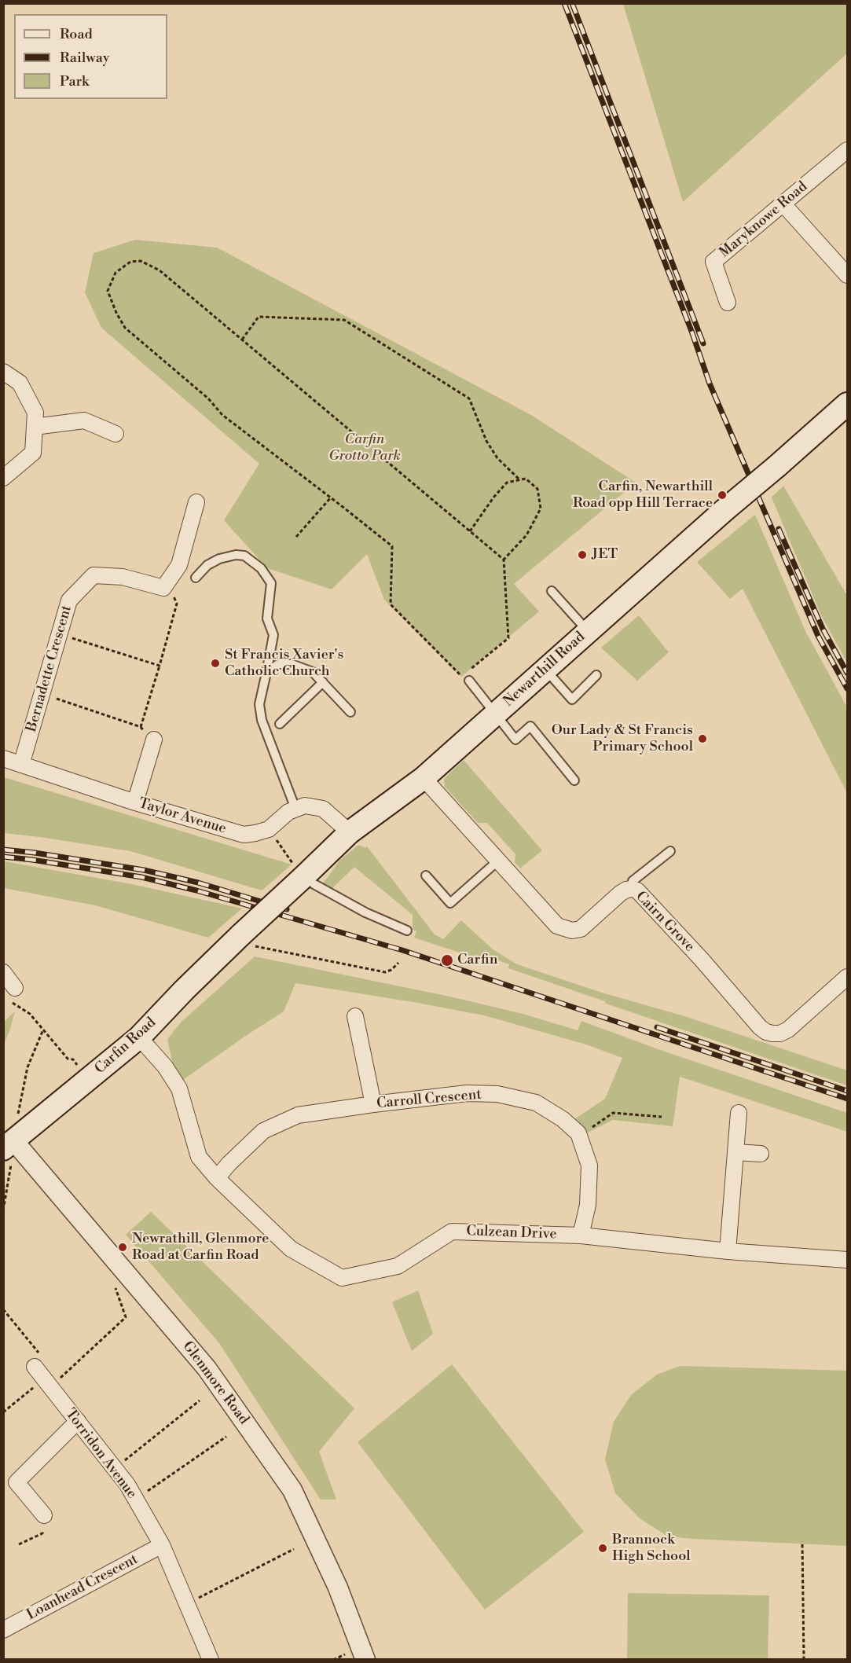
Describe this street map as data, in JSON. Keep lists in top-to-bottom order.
{
  "streets": {
    "main road": ["Newarthill Road", "Carfin Road"],
    "street": [
      "Maryknowe Road",
      "Bernadette Crescent",
      "Taylor Avenue",
      "Cairn Grove",
      "Carroll Crescent",
      "Culzean Drive",
      "Glenmore Road",
      "Torridon Avenue",
      "Loanhead Crescent"
    ]
  },
  "crossings": [
    ["Bernadette Crescent", "Taylor Avenue"],
    ["Newarthill Road", "Cairn Grove"],
    ["Newarthill Road", "Carfin Road"],
    ["Carfin Road", "Culzean Drive"],
    ["Carfin Road", "Glenmore Road"],
    ["Carroll Crescent", "Culzean Drive"],
    ["Torridon Avenue", "Loanhead Crescent"]
  ],
  "parks": ["Carfin Grotto Park"],
  "places": [
    "Carfin, Newarthill Road opp Hill Terrace",
    "JET",
    "St Francis Xavier's Catholic Church",
    "Our Lady & St Francis Primary School",
    "Carfin",
    "Newrathill, Glenmore Road at Carfin Road",
    "Brannock High School"
  ],
  "legend": ["Road", "Railway", "Park"]
}
